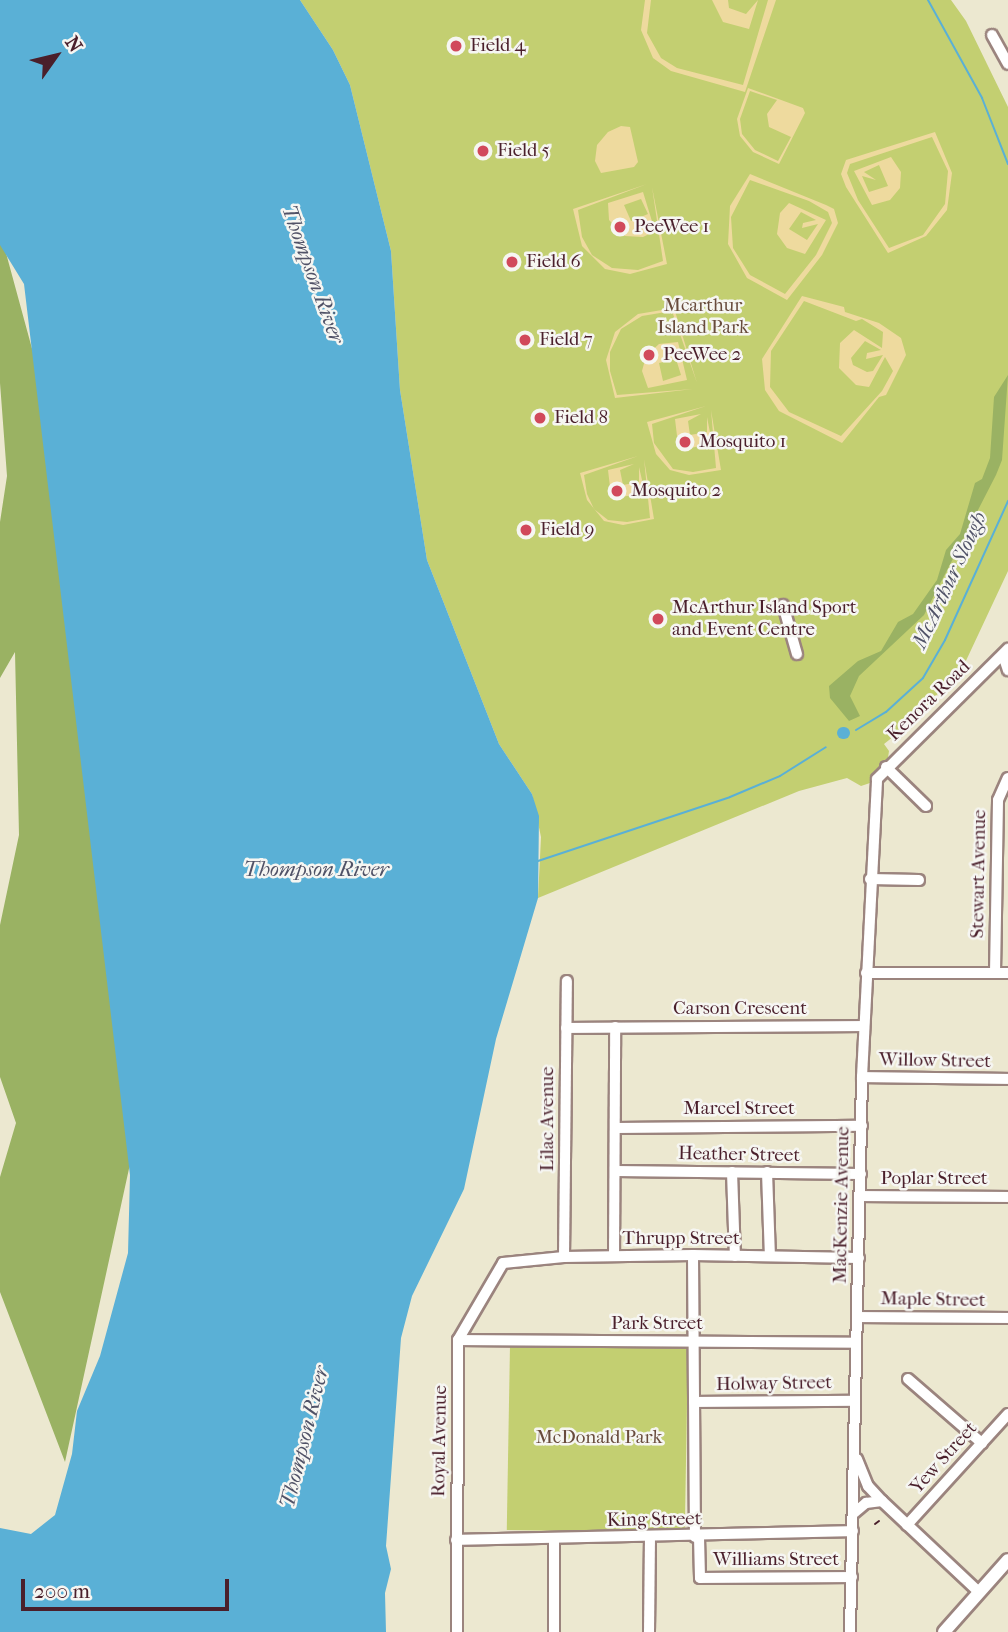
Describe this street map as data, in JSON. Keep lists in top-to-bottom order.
{
  "streets": {
    "street": [
      "Kenora Road",
      "Stewart Avenue",
      "Carson Crescent",
      "Willow Street",
      "Marcel Street",
      "Lilac Avenue",
      "Heather Street",
      "Poplar Street",
      "MacKenzie Avenue",
      "Thrupp Street",
      "Maple Street",
      "Park Street",
      "Holway Street",
      "Royal Avenue",
      "Yew Street",
      "King Street",
      "Williams Street"
    ]
  },
  "crossings": [
    ["Kenora Road", "MacKenzie Avenue"],
    ["Carson Crescent", "Lilac Avenue"],
    ["Carson Crescent", "MacKenzie Avenue"],
    ["Willow Street", "MacKenzie Avenue"],
    ["Marcel Street", "MacKenzie Avenue"],
    ["Lilac Avenue", "Thrupp Street"],
    ["Heather Street", "MacKenzie Avenue"],
    ["Poplar Street", "MacKenzie Avenue"],
    ["MacKenzie Avenue", "Thrupp Street"],
    ["MacKenzie Avenue", "Maple Street"],
    ["MacKenzie Avenue", "Park Street"],
    ["MacKenzie Avenue", "Holway Street"],
    ["MacKenzie Avenue", "King Street"],
    ["MacKenzie Avenue", "Williams Street"],
    ["Thrupp Street", "Park Street"],
    ["Thrupp Street", "Royal Avenue"],
    ["Park Street", "Royal Avenue"],
    ["Royal Avenue", "King Street"],
    ["King Street", "Williams Street"]
  ],
  "water": ["Thompson River", "McArthur Slough"],
  "parks": ["Mcarthur Island Park", "McDonald Park"],
  "places": [
    "Field 4",
    "Field 5",
    "PeeWee 1",
    "Field 6",
    "Field 7",
    "PeeWee 2",
    "Field 8",
    "Mosquito 1",
    "Mosquito 2",
    "Field 9",
    "McArthur Island Sport and Event Centre"
  ],
  "scale_bar": "200 m",
  "north": "top right"
}
